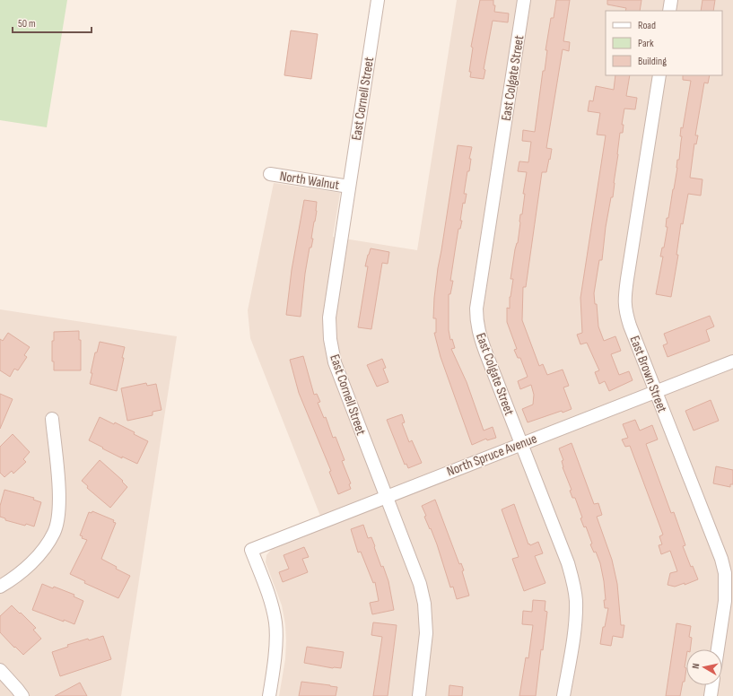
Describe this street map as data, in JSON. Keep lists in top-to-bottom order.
{
  "streets": {
    "street": [
      "East Colgate Street",
      "East Cornell Street",
      "North Walnut",
      "East Brown Street",
      "North Spruce Avenue"
    ]
  },
  "crossings": [
    ["East Colgate Street", "North Spruce Avenue"],
    ["East Cornell Street", "North Walnut"],
    ["East Cornell Street", "North Spruce Avenue"],
    ["East Brown Street", "North Spruce Avenue"]
  ],
  "legend": ["Road", "Park", "Building"],
  "scale_bar": "50 m",
  "north": "left"
}
